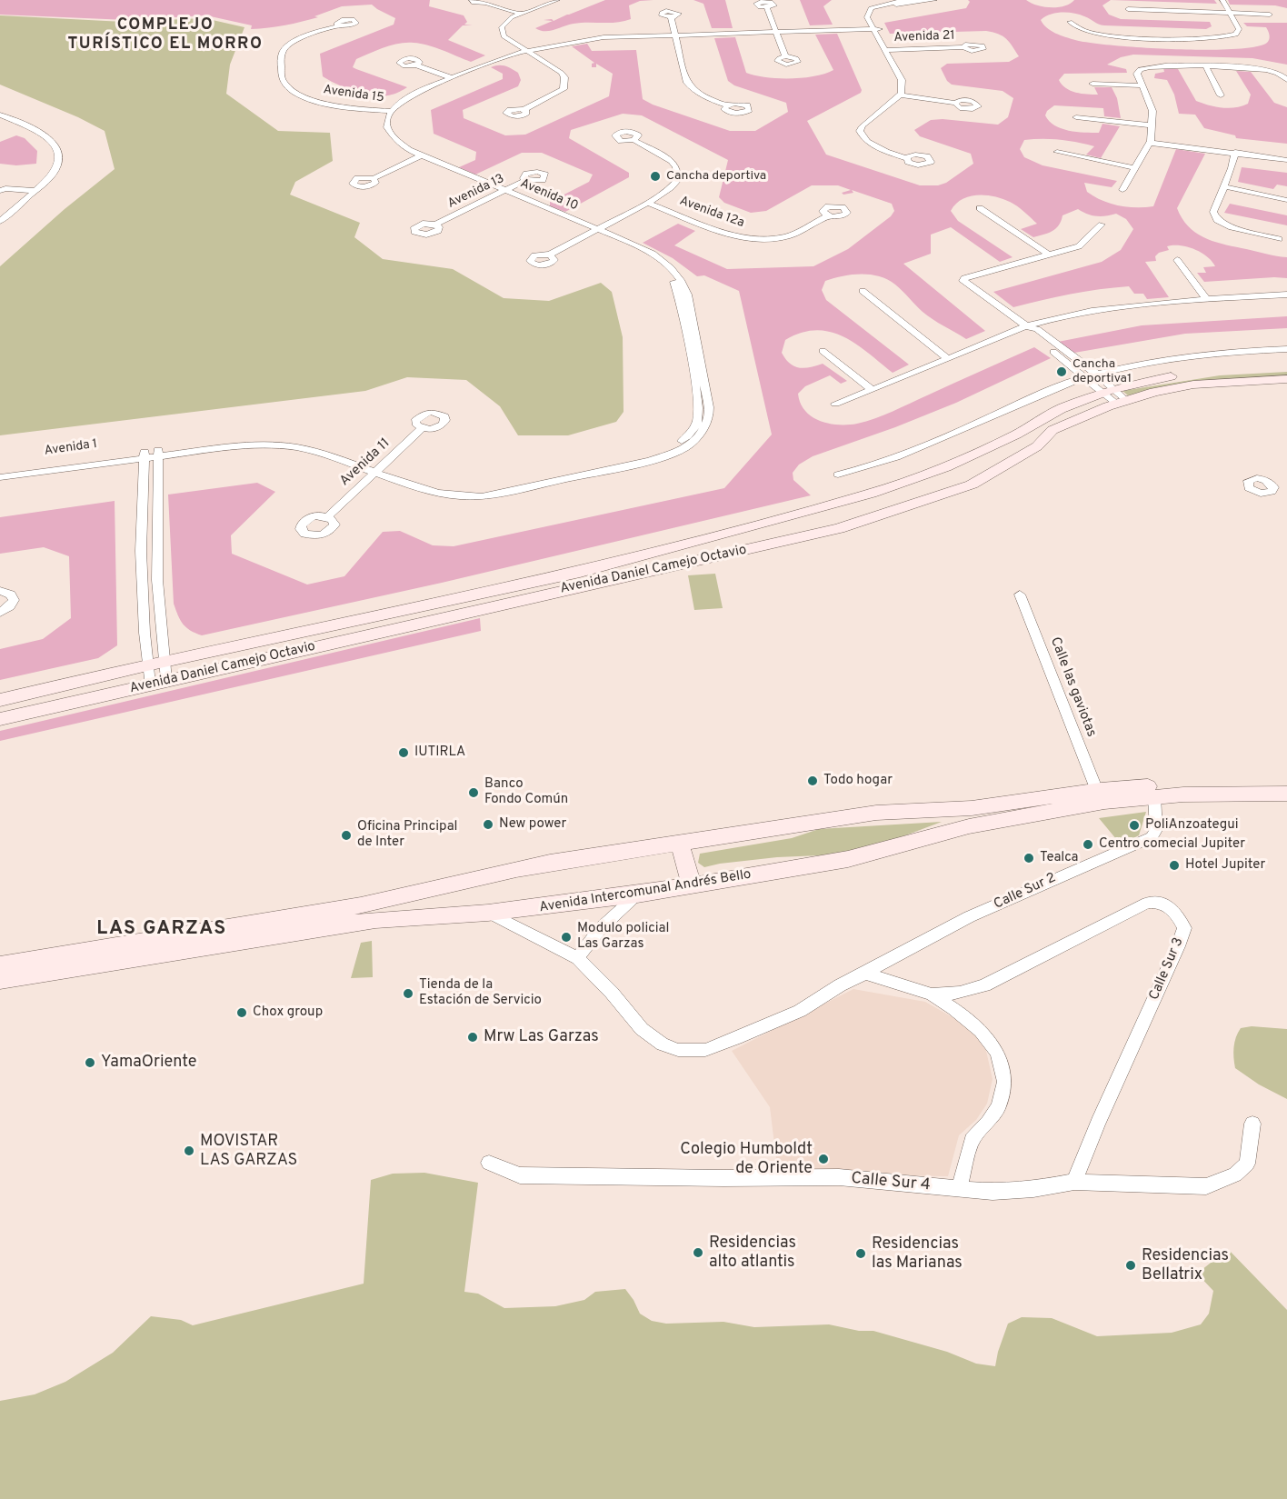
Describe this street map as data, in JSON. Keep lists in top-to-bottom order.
{
  "streets": {
    "main road": ["Avenida Daniel Camejo Octavio", "Avenida Intercomunal Andrés Bello"],
    "street": [
      "Avenida 21",
      "Avenida 15",
      "Avenida 13",
      "Avenida 10",
      "Avenida 12a",
      "Avenida 1",
      "Avenida 11",
      "Calle las gaviotas",
      "Calle Sur 2",
      "Calle Sur 3",
      "Calle Sur 4"
    ]
  },
  "crossings": [
    ["Avenida 15", "Avenida 10"],
    ["Avenida 13", "Avenida 10"],
    ["Avenida 10", "Avenida 1"],
    ["Avenida 10", "Avenida 11"],
    ["Avenida Intercomunal Andrés Bello", "Calle Sur 2"],
    ["Calle Sur 3", "Calle Sur 4"]
  ],
  "districts": ["COMPLEJO TURÍSTICO EL MORRO", "LAS GARZAS"],
  "places": [
    "Cancha deportiva",
    "Cancha deportiva1",
    "IUTIRLA",
    "Todo hogar",
    "Banco Fondo Común",
    "New power",
    "PoliAnzoategui",
    "Oficina Principal de Inter",
    "Centro comecial Jupiter",
    "Tealca",
    "Hotel Jupiter",
    "Modulo policial Las Garzas",
    "Tienda de la Estación de Servicio",
    "Chox group",
    "Mrw Las Garzas",
    "YamaOriente",
    "MOVISTAR LAS GARZAS",
    "Colegio Humboldt de Oriente",
    "Residencias alto atlantis",
    "Residencias las Marianas",
    "Residencias Bellatrix"
  ]
}
